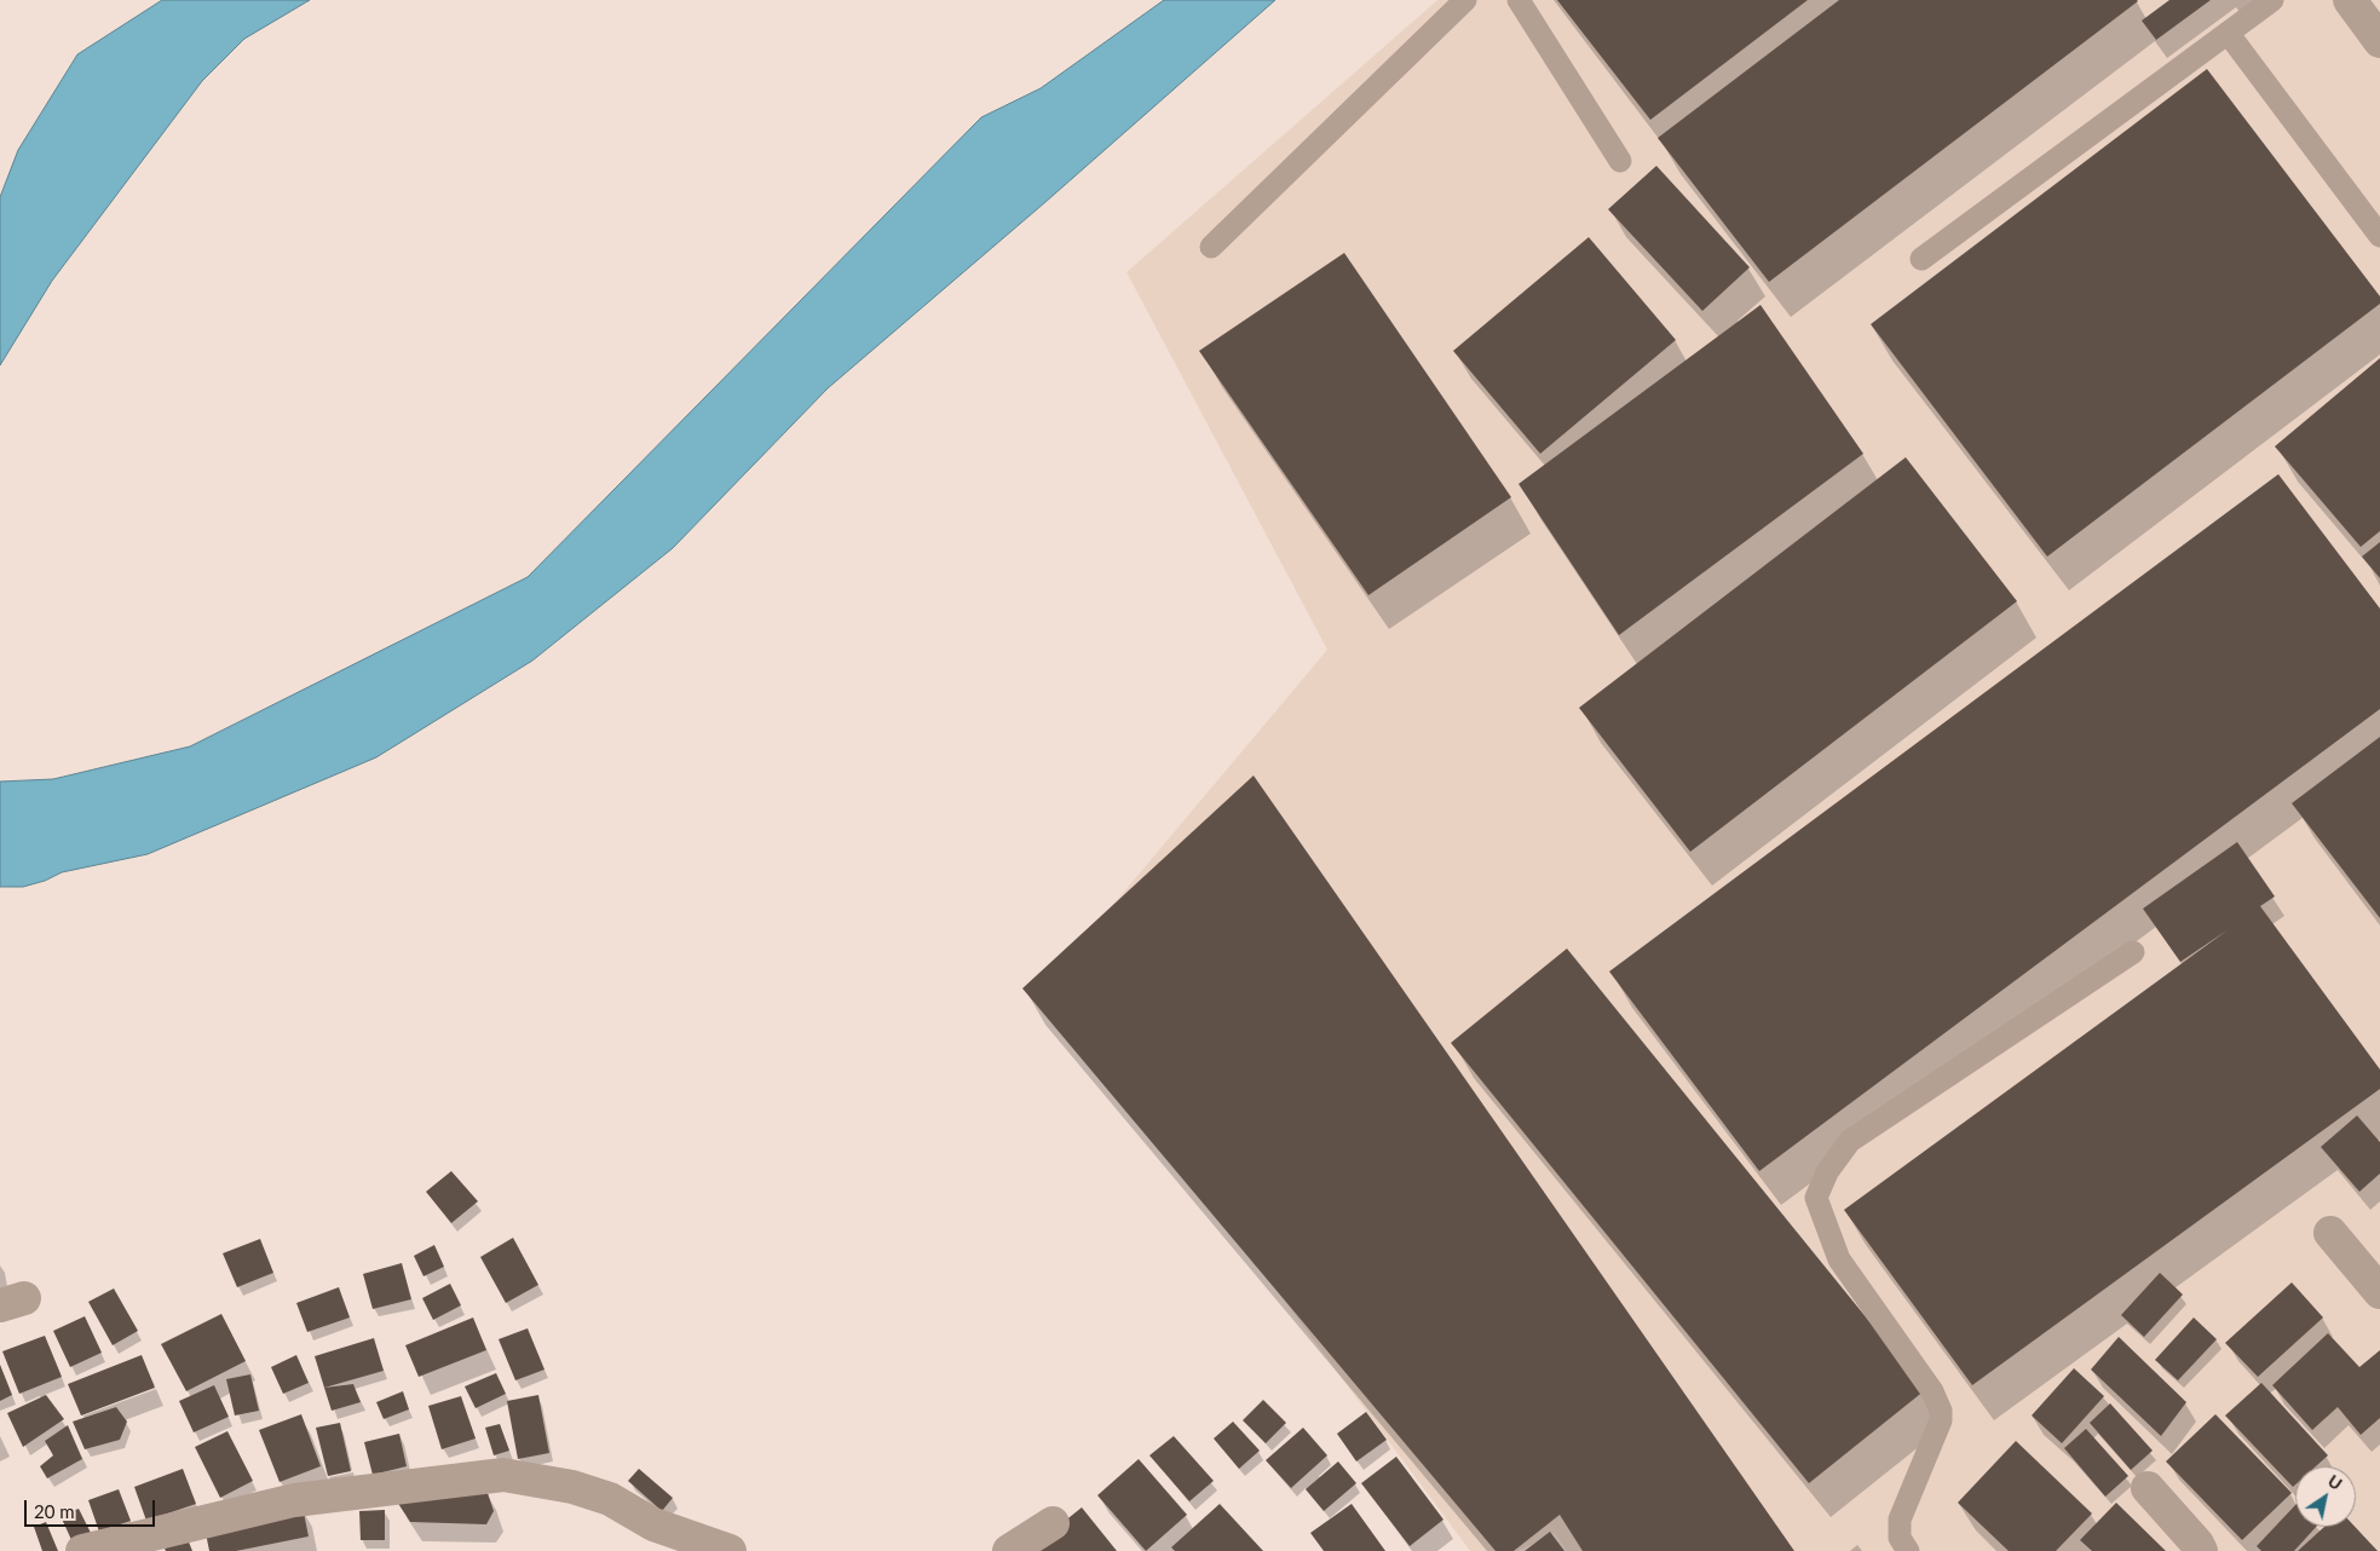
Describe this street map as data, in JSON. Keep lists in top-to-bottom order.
{
  "scale_bar": "20 m",
  "north": "top right"
}
